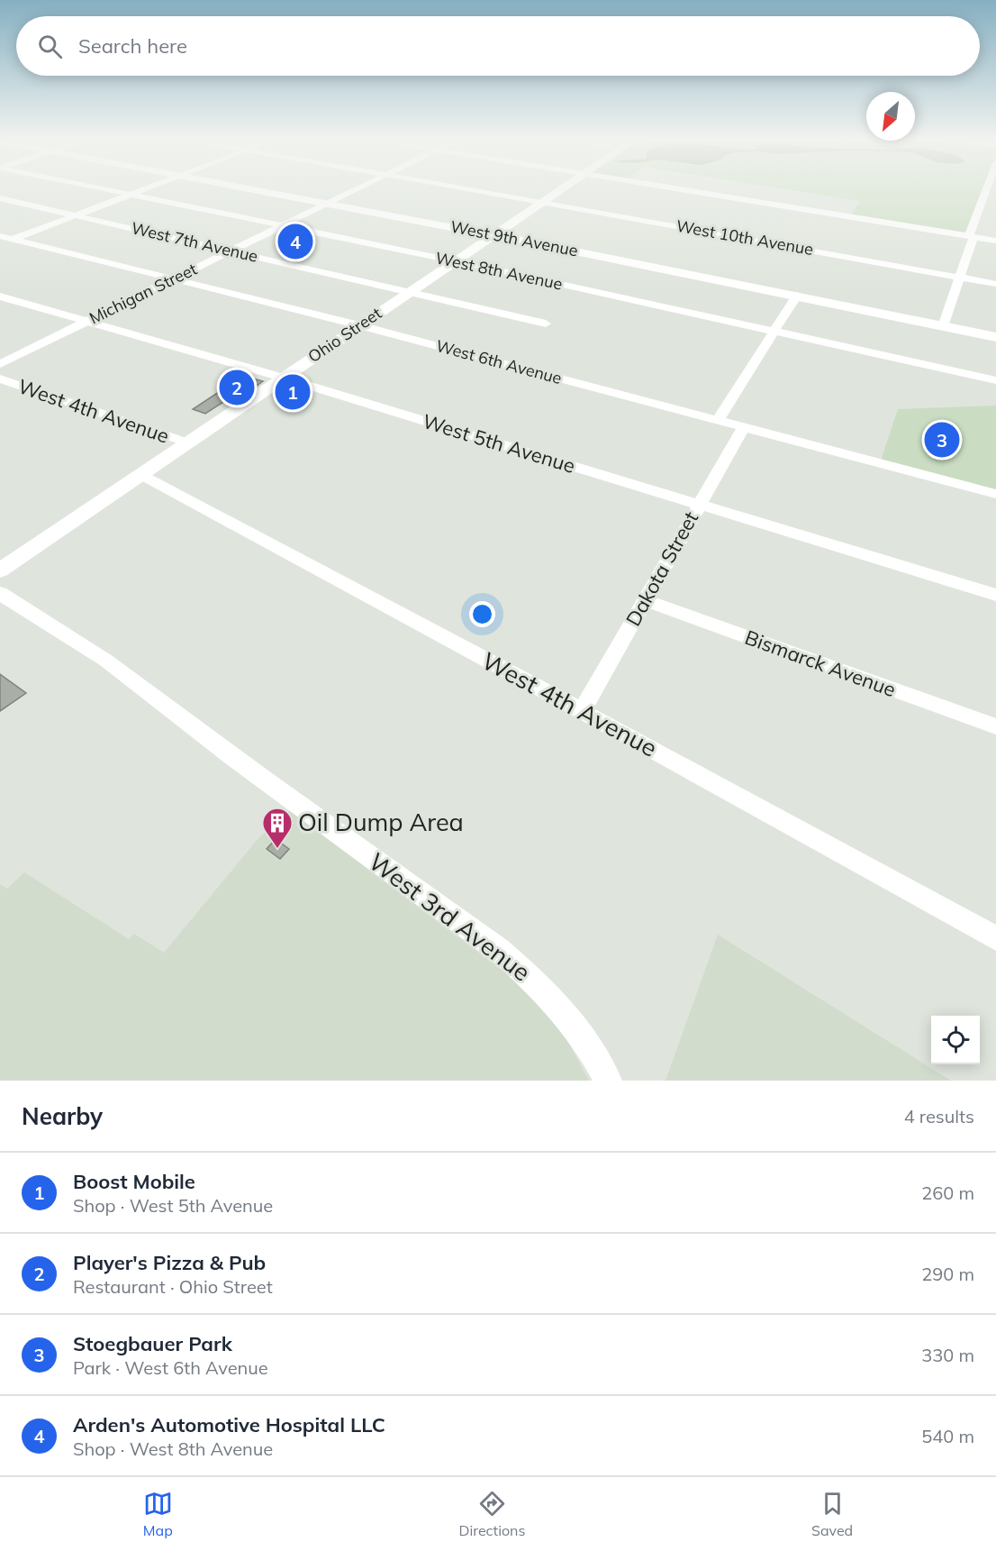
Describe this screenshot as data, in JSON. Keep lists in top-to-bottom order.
{
  "streets": {
    "main road": ["West 9th Avenue", "Ohio Street"],
    "street": [
      "West 10th Avenue",
      "West 7th Avenue",
      "West 8th Avenue",
      "Michigan Street",
      "West 6th Avenue",
      "West 4th Avenue",
      "West 5th Avenue",
      "Dakota Street",
      "Bismarck Avenue",
      "West 3rd Avenue"
    ]
  },
  "crossings": [
    ["West 10th Avenue", "Ohio Street"],
    ["West 9th Avenue", "Michigan Street"],
    ["West 9th Avenue", "Ohio Street"],
    ["West 7th Avenue", "Michigan Street"],
    ["West 7th Avenue", "Ohio Street"],
    ["West 8th Avenue", "Michigan Street"],
    ["West 8th Avenue", "Ohio Street"],
    ["Michigan Street", "West 6th Avenue"],
    ["Michigan Street", "West 5th Avenue"],
    ["Ohio Street", "West 6th Avenue"],
    ["Ohio Street", "West 4th Avenue"],
    ["Ohio Street", "West 5th Avenue"],
    ["West 6th Avenue", "Dakota Street"],
    ["West 4th Avenue", "Dakota Street"],
    ["West 5th Avenue", "Dakota Street"],
    ["Dakota Street", "Bismarck Avenue"]
  ],
  "places": {
    "building": ["Oil Dump Area"]
  },
  "north": "bottom left",
  "page": {
    "search": "Search here",
    "pins": [
      "4",
      "2",
      "1",
      "3"
    ],
    "heading": ["Nearby", "4 results"],
    "list": [
      {
        "mark": "1",
        "name": "Boost Mobile",
        "note": "Shop · West 5th Avenue",
        "value": "260 m"
      },
      {
        "mark": "2",
        "name": "Player's Pizza & Pub",
        "note": "Restaurant · Ohio Street",
        "value": "290 m"
      },
      {
        "mark": "3",
        "name": "Stoegbauer Park",
        "note": "Park · West 6th Avenue",
        "value": "330 m"
      },
      {
        "mark": "4",
        "name": "Arden's Automotive Hospital LLC",
        "note": "Shop · West 8th Avenue",
        "value": "540 m"
      }
    ],
    "nav": ["Map", "Directions", "Saved"]
  }
}
